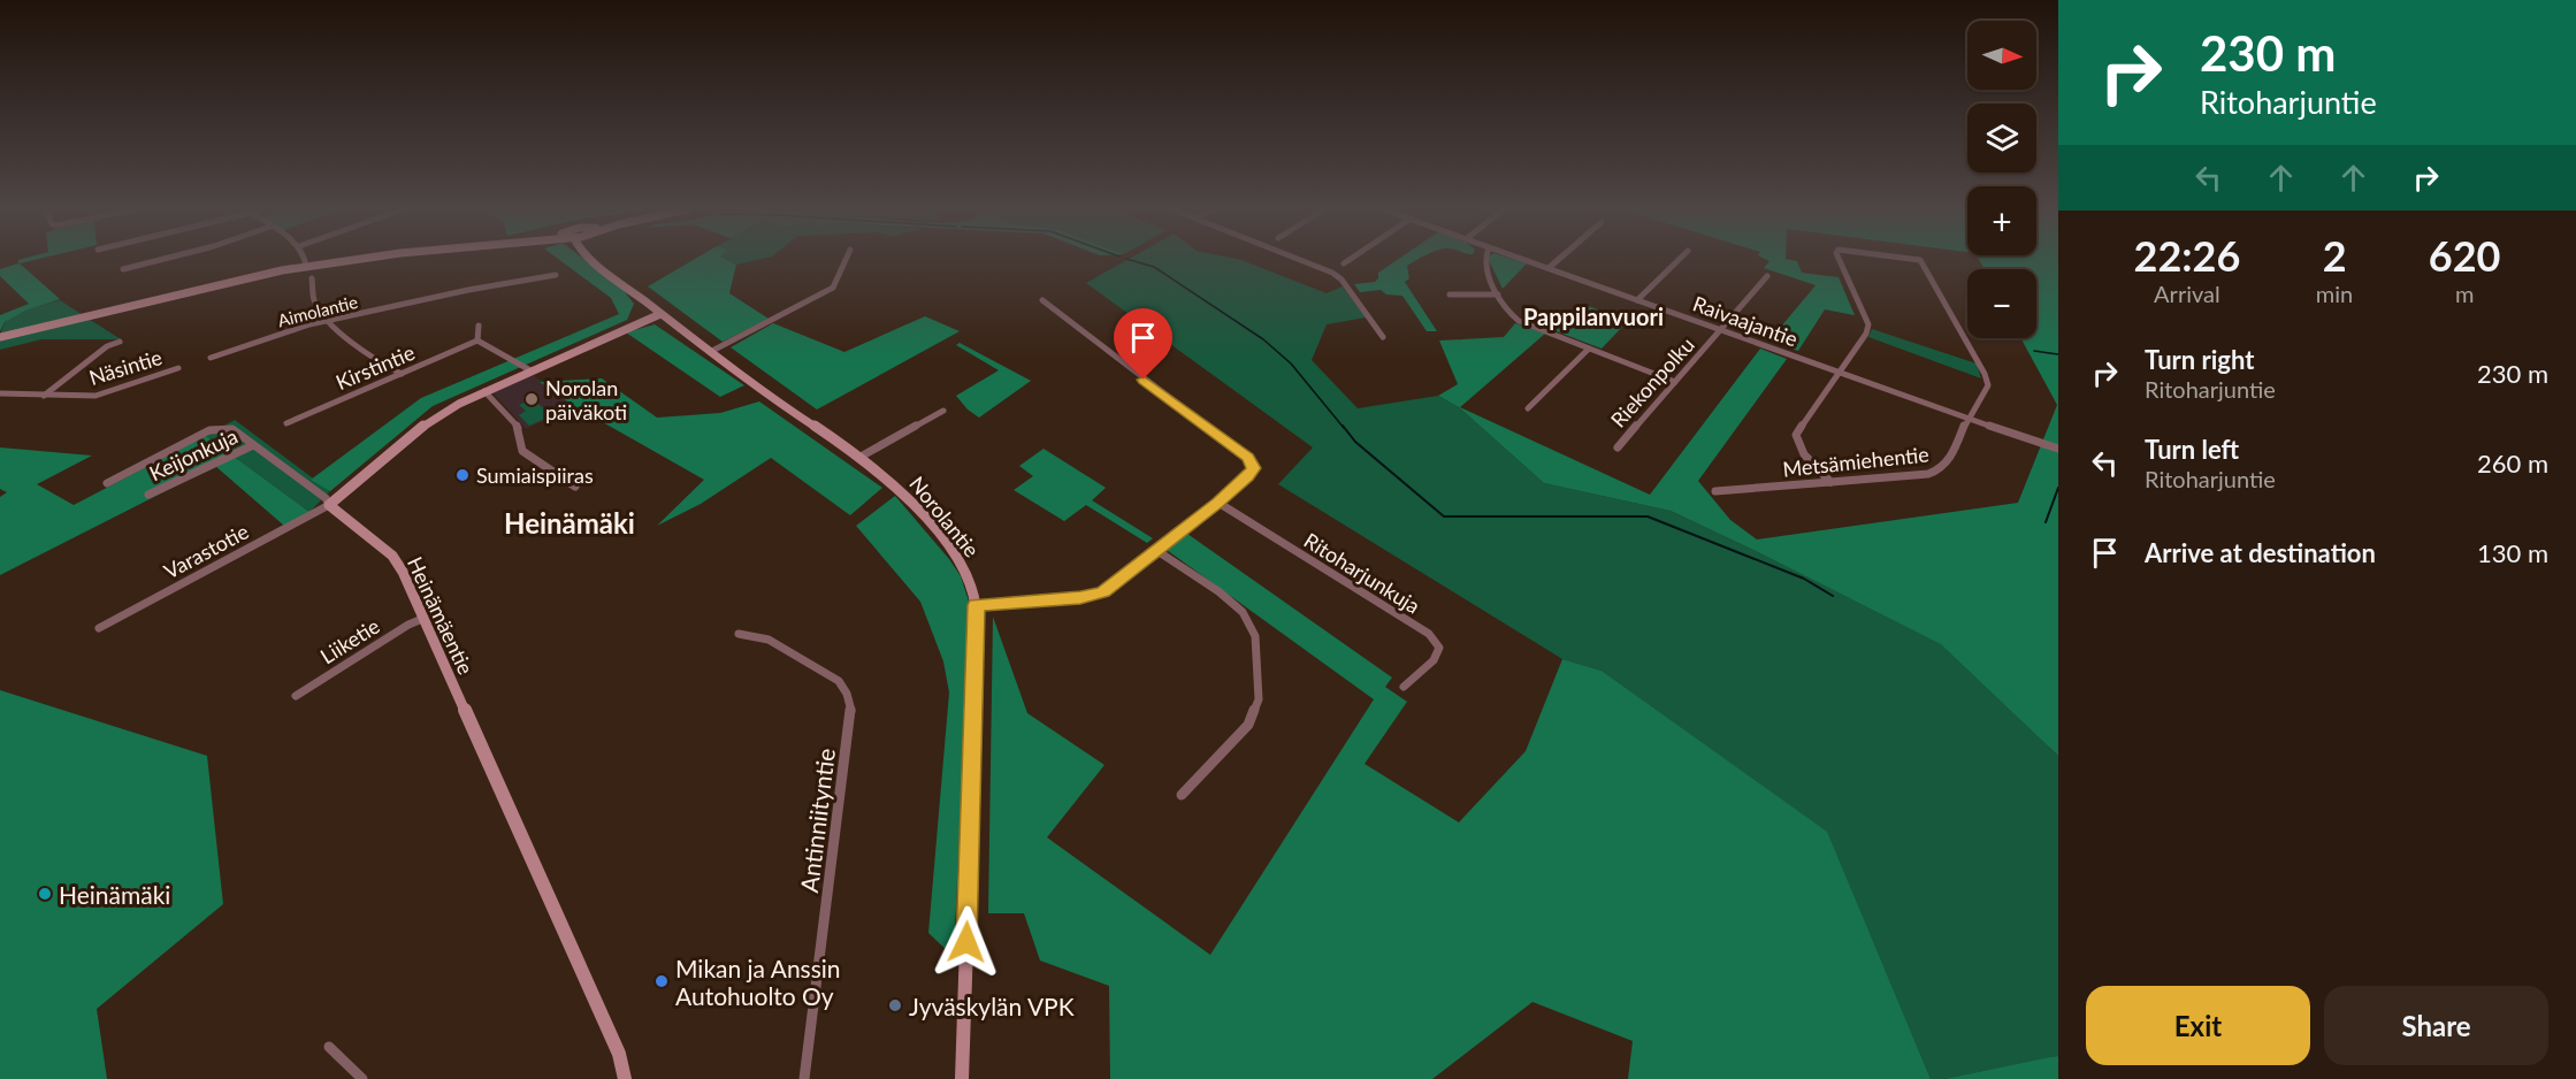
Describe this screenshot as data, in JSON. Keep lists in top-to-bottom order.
{
  "streets": {
    "street": [
      "Aimolantie",
      "Raivaajantie",
      "Näsintie",
      "Kirstintie",
      "Riekonpolku",
      "Keijonkuja",
      "Metsämiehentie",
      "Norolantie",
      "Varastotie",
      "Ritoharjunkuja",
      "Heinämäentie",
      "Liiketie",
      "Antinniityntie"
    ]
  },
  "crossings": [
    ["Raivaajantie", "Riekonpolku"],
    ["Raivaajantie", "Metsämiehentie"],
    ["Varastotie", "Heinämäentie"],
    ["Heinämäentie", "Liiketie"]
  ],
  "districts": ["Pappilanvuori", "Heinämäki"],
  "places": [
    "Norolan päiväkoti",
    "Sumiaispiiras",
    "Heinämäki",
    "Mikan ja Anssin Autohuolto Oy",
    "Jyväskylän VPK"
  ],
  "north": "right",
  "page": {
    "turn": ["230 m", "Ritoharjuntie"],
    "map_buttons": ["+", "−"],
    "eta": [
      "22:26",
      "Arrival",
      "2",
      "min",
      "620",
      "m"
    ],
    "list": [
      {
        "name": "Turn right",
        "note": "Ritoharjuntie",
        "value": "230 m"
      },
      {
        "name": "Turn left",
        "note": "Ritoharjuntie",
        "value": "260 m"
      },
      {
        "name": "Arrive at destination",
        "value": "130 m"
      }
    ],
    "buttons": ["Exit", "Share"]
  }
}
